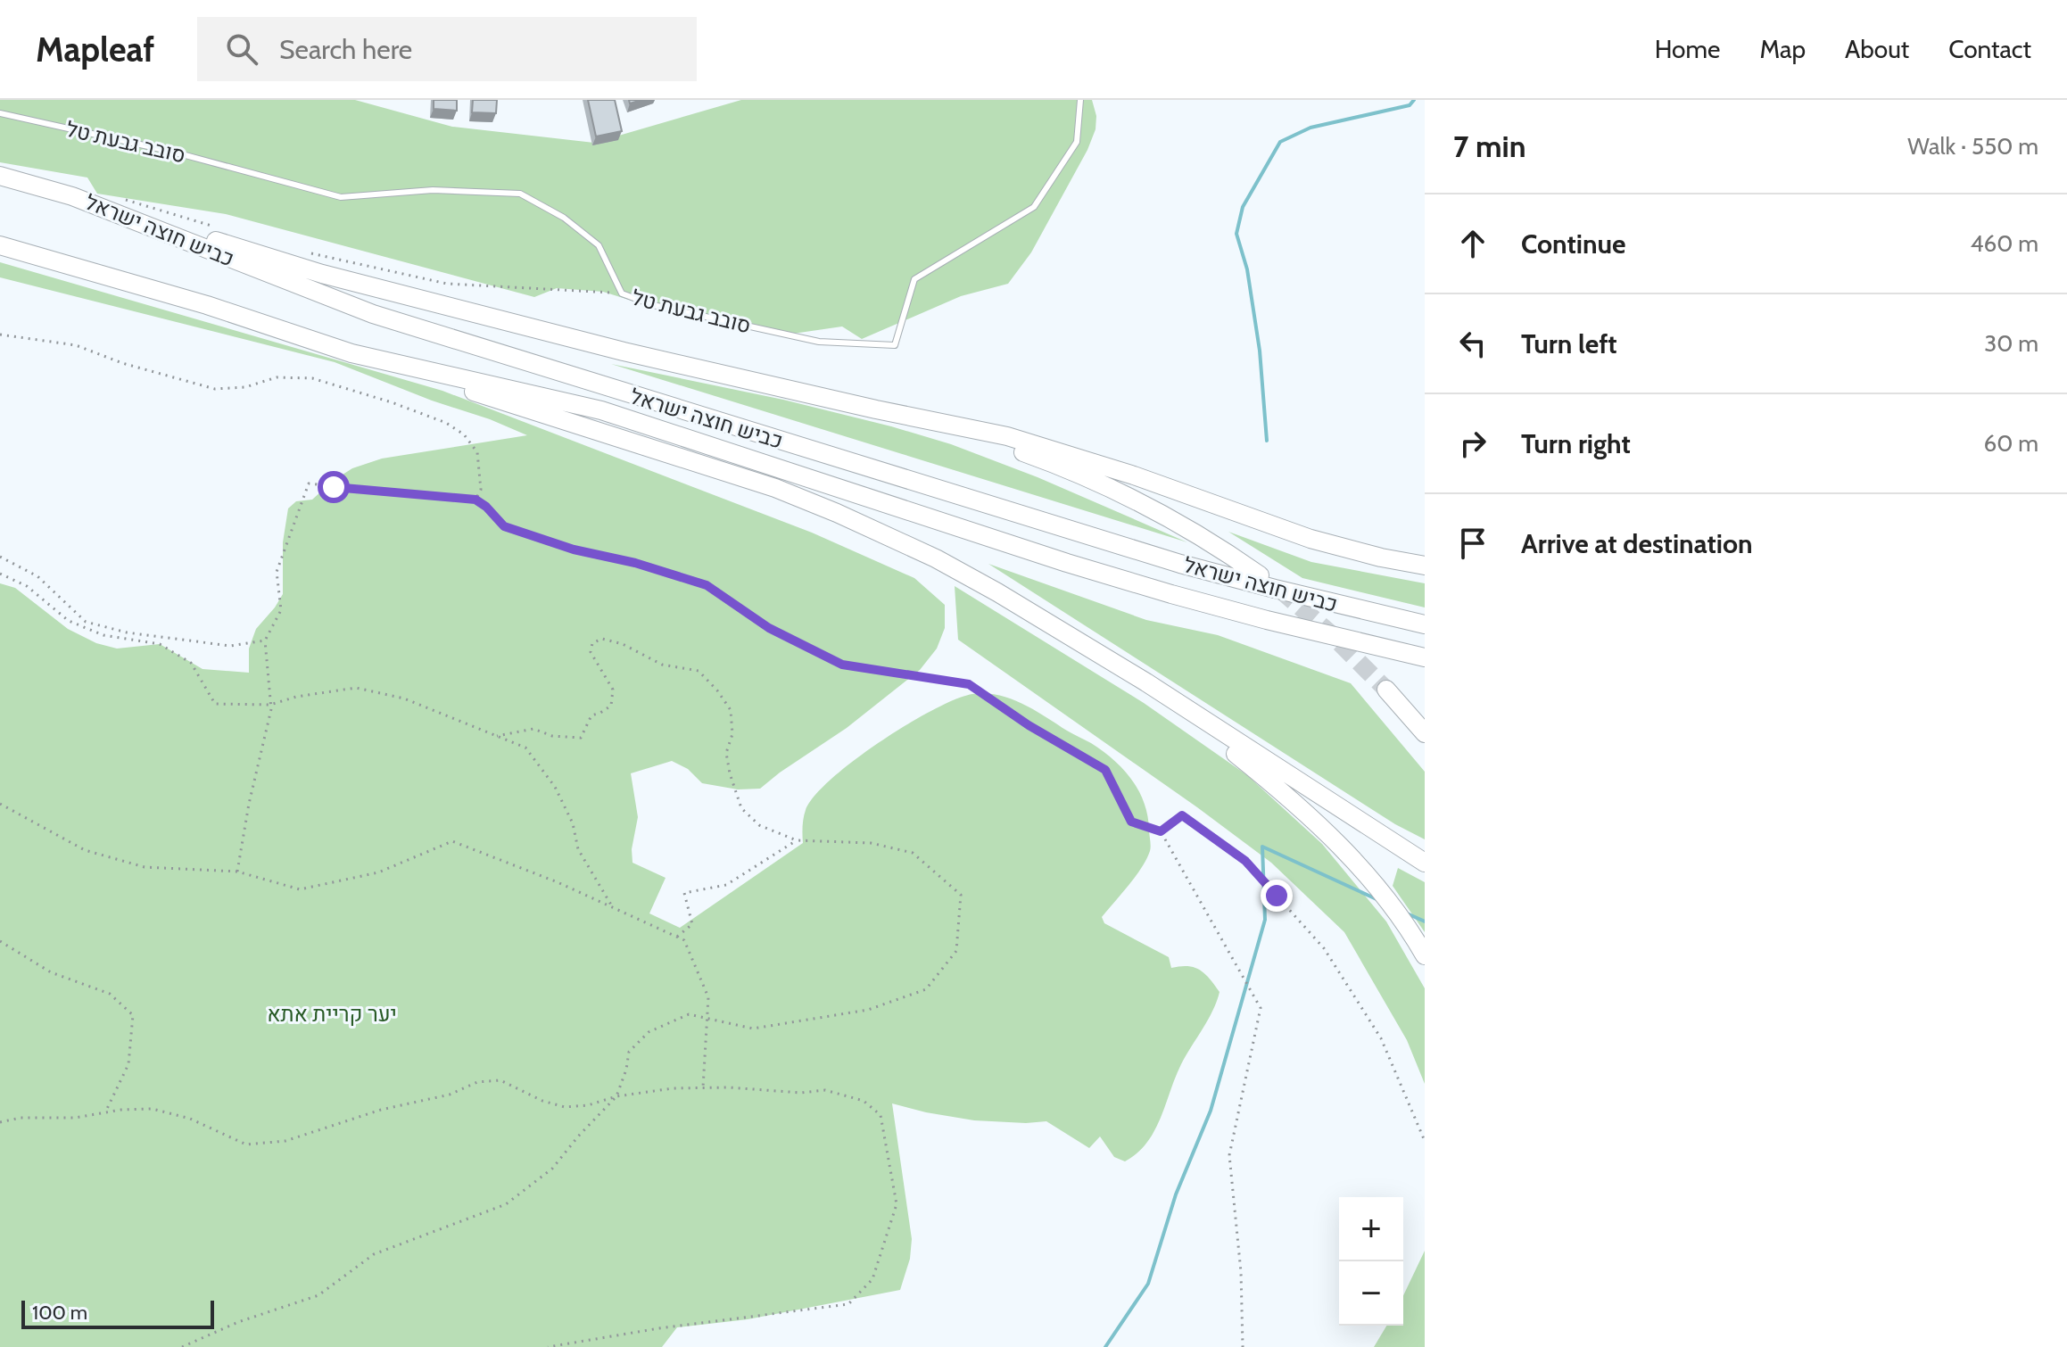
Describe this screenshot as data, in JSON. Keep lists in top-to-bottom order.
{
  "streets": {
    "highway": ["כביש חוצה ישראל"],
    "lane": ["סובב גבעת טל"]
  },
  "parks": ["יער קריית אתא"],
  "scale_bar": "100 m",
  "page": {
    "header": "Mapleaf",
    "search": "Search here",
    "nav": [
      "Home",
      "Map",
      "About",
      "Contact"
    ],
    "heading": ["7 min", "Walk · 550 m"],
    "list": [
      ["Continue", "460 m"],
      ["Turn left", "30 m"],
      ["Turn right", "60 m"],
      "Arrive at destination"
    ],
    "map_buttons": ["+", "−"],
    "scale": "100 m"
  }
}
